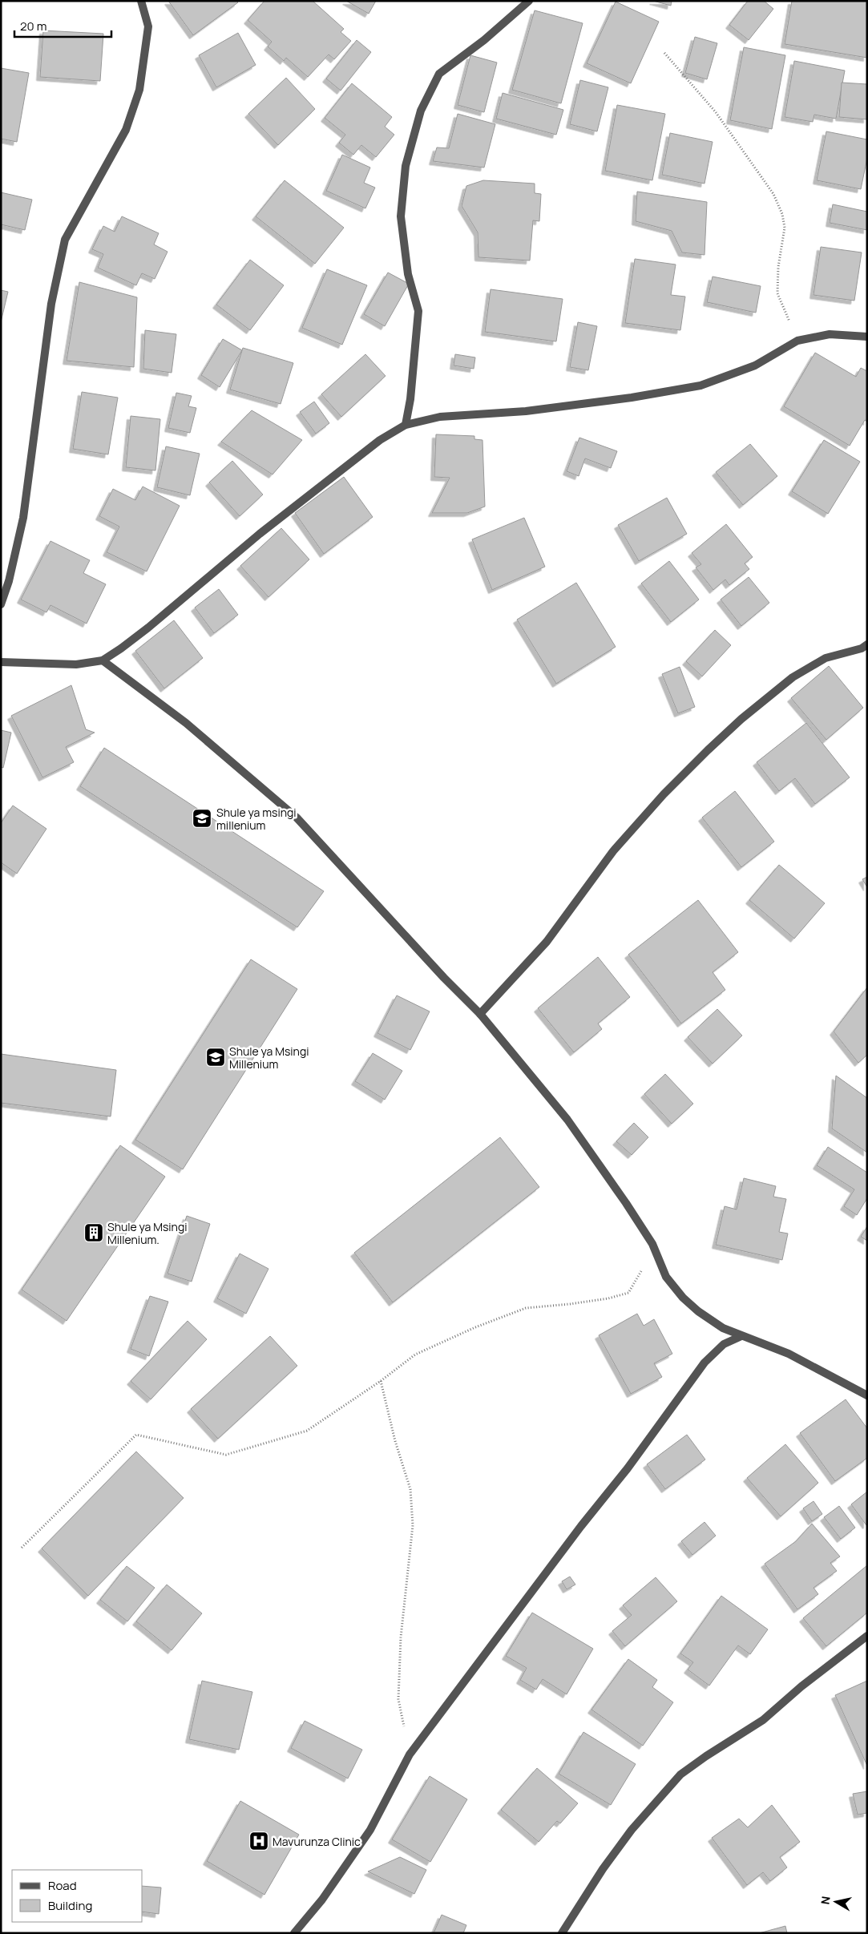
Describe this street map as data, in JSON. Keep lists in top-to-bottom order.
{
  "places": {
    "school or university": ["Shule ya msingi millenium", "Shule ya Msingi Millenium"],
    "building": ["Shule ya Msingi Millenium."],
    "hospital": ["Mavurunza Clinic"]
  },
  "legend": ["Road", "Building"],
  "scale_bar": "20 m",
  "north": "left"
}
